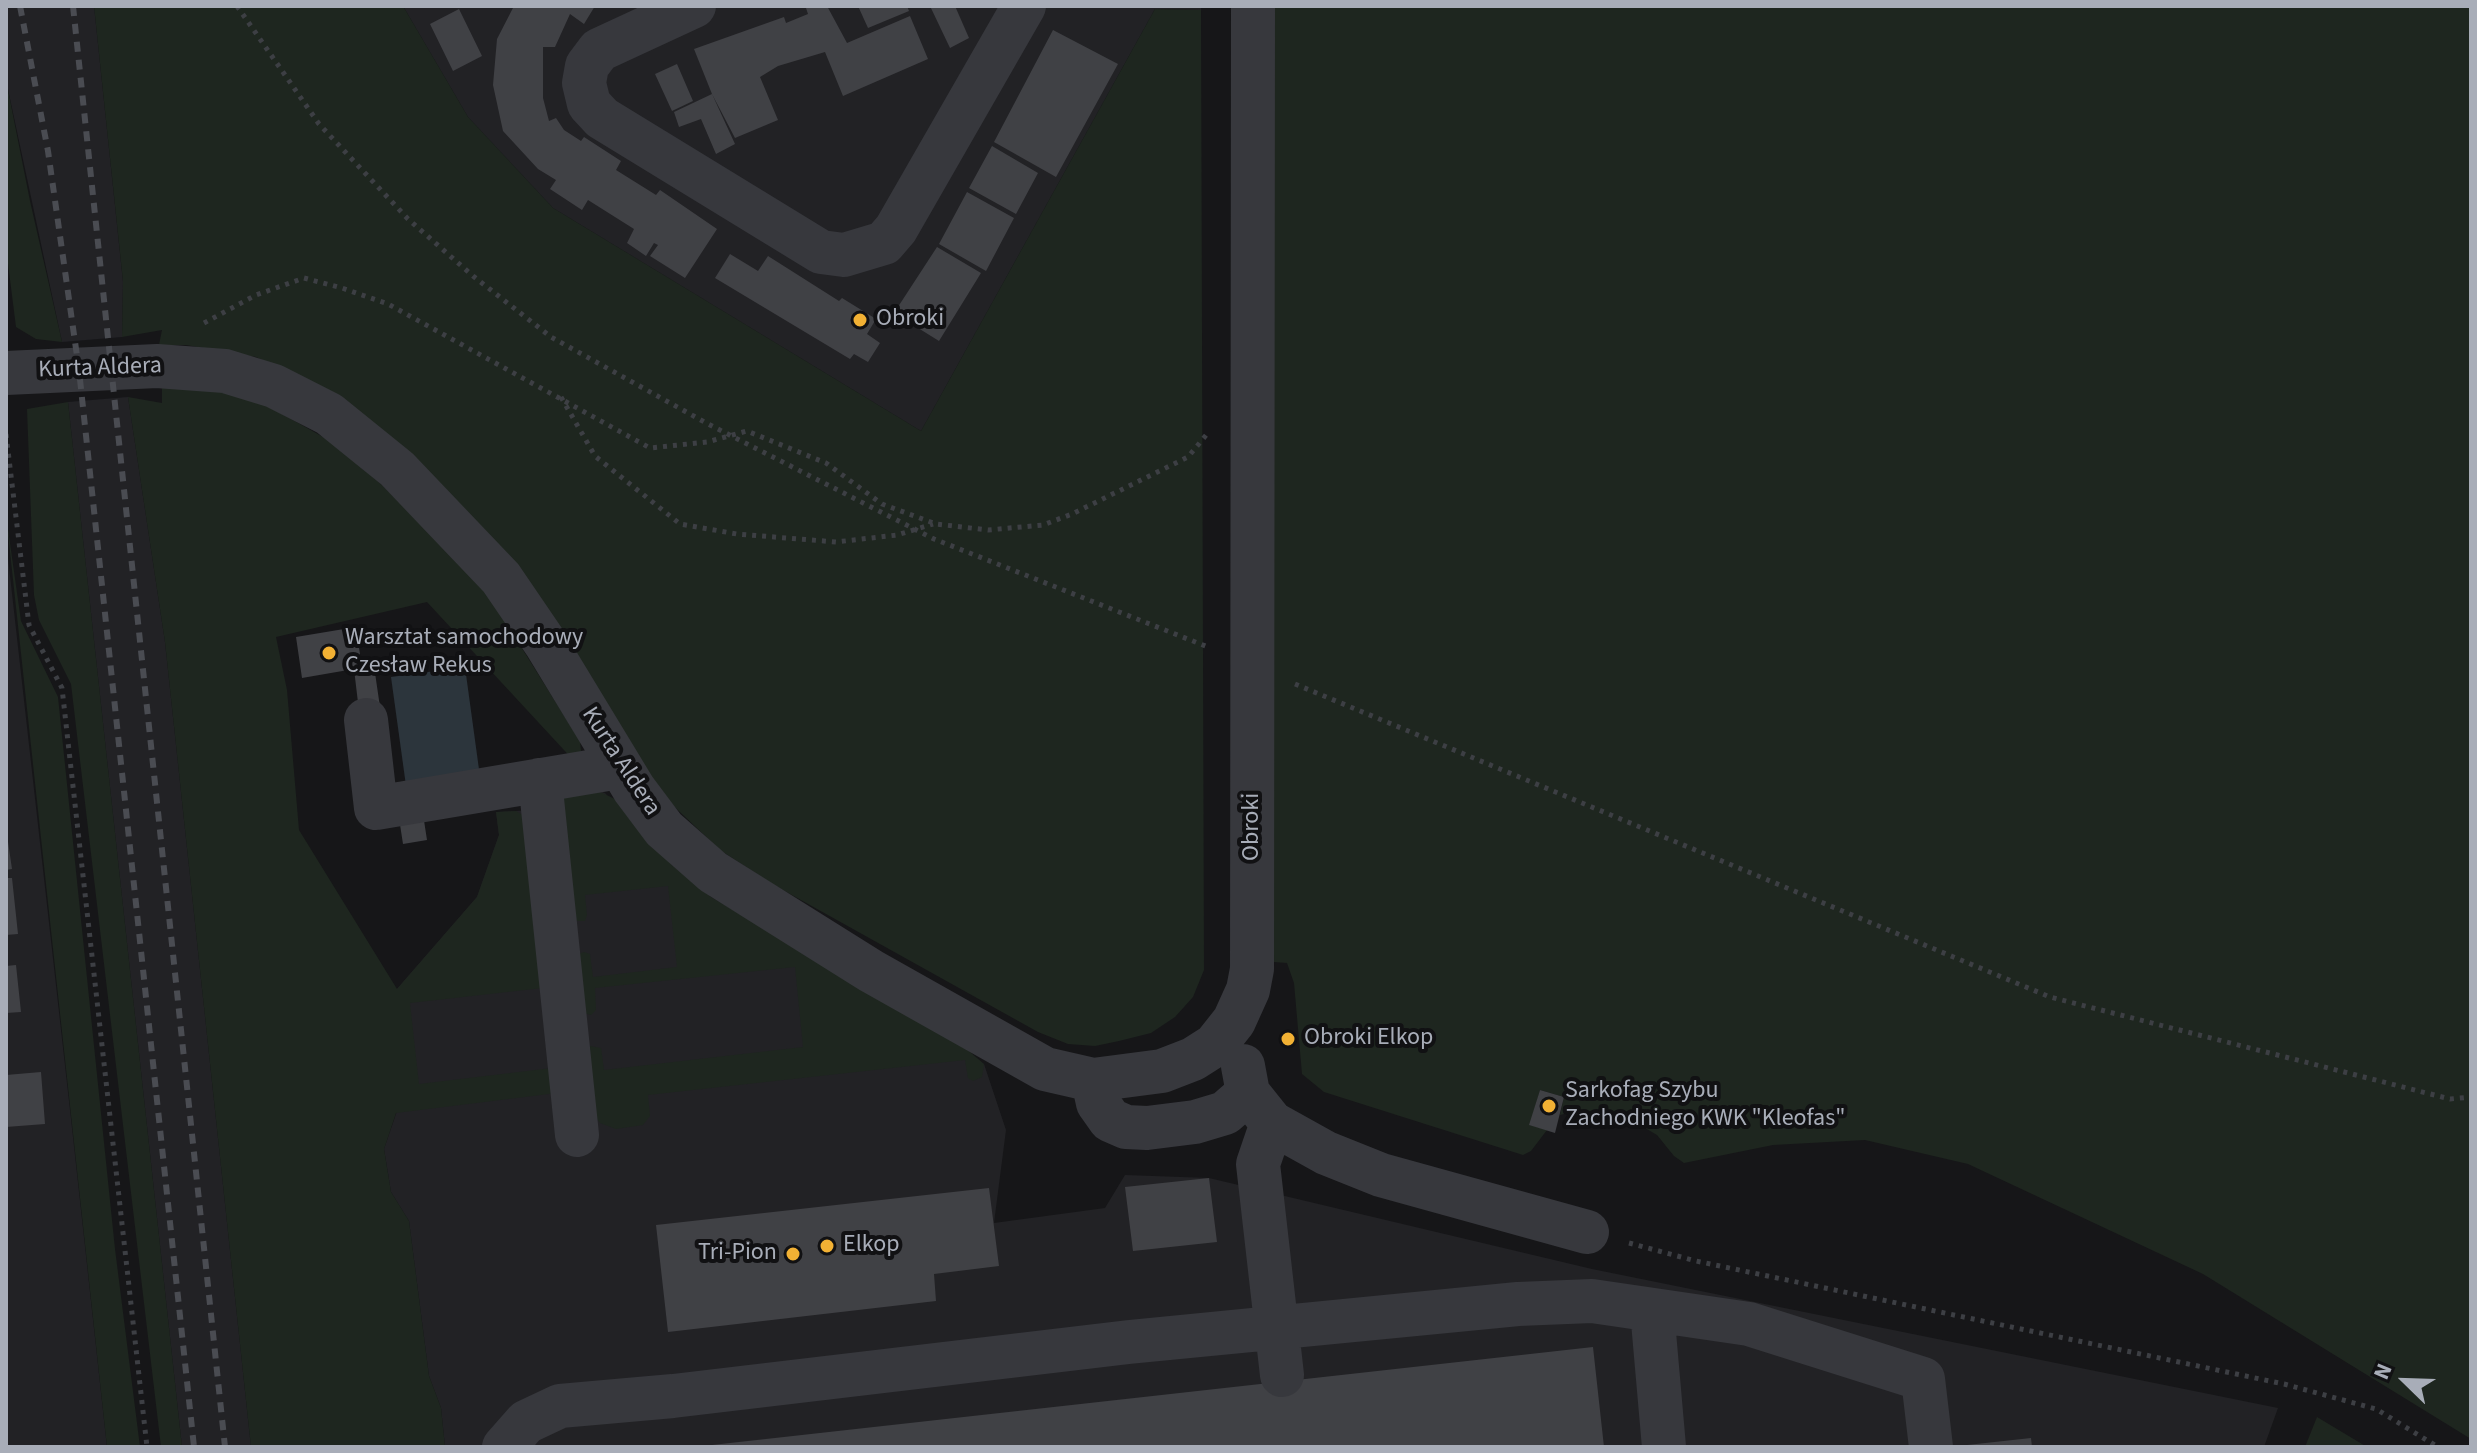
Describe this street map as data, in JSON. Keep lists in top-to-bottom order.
{
  "streets": {
    "street": ["Kurta Aldera", "Obroki"]
  },
  "crossings": [
    ["Kurta Aldera", "Obroki"]
  ],
  "places": [
    "Obroki",
    "Warsztat samochodowy Czesław Rekus",
    "Obroki Elkop",
    "Sarkofag Szybu Zachodniego KWK \"Kleofas\"",
    "Elkop",
    "Tri-Pion"
  ],
  "north": "top left"
}
